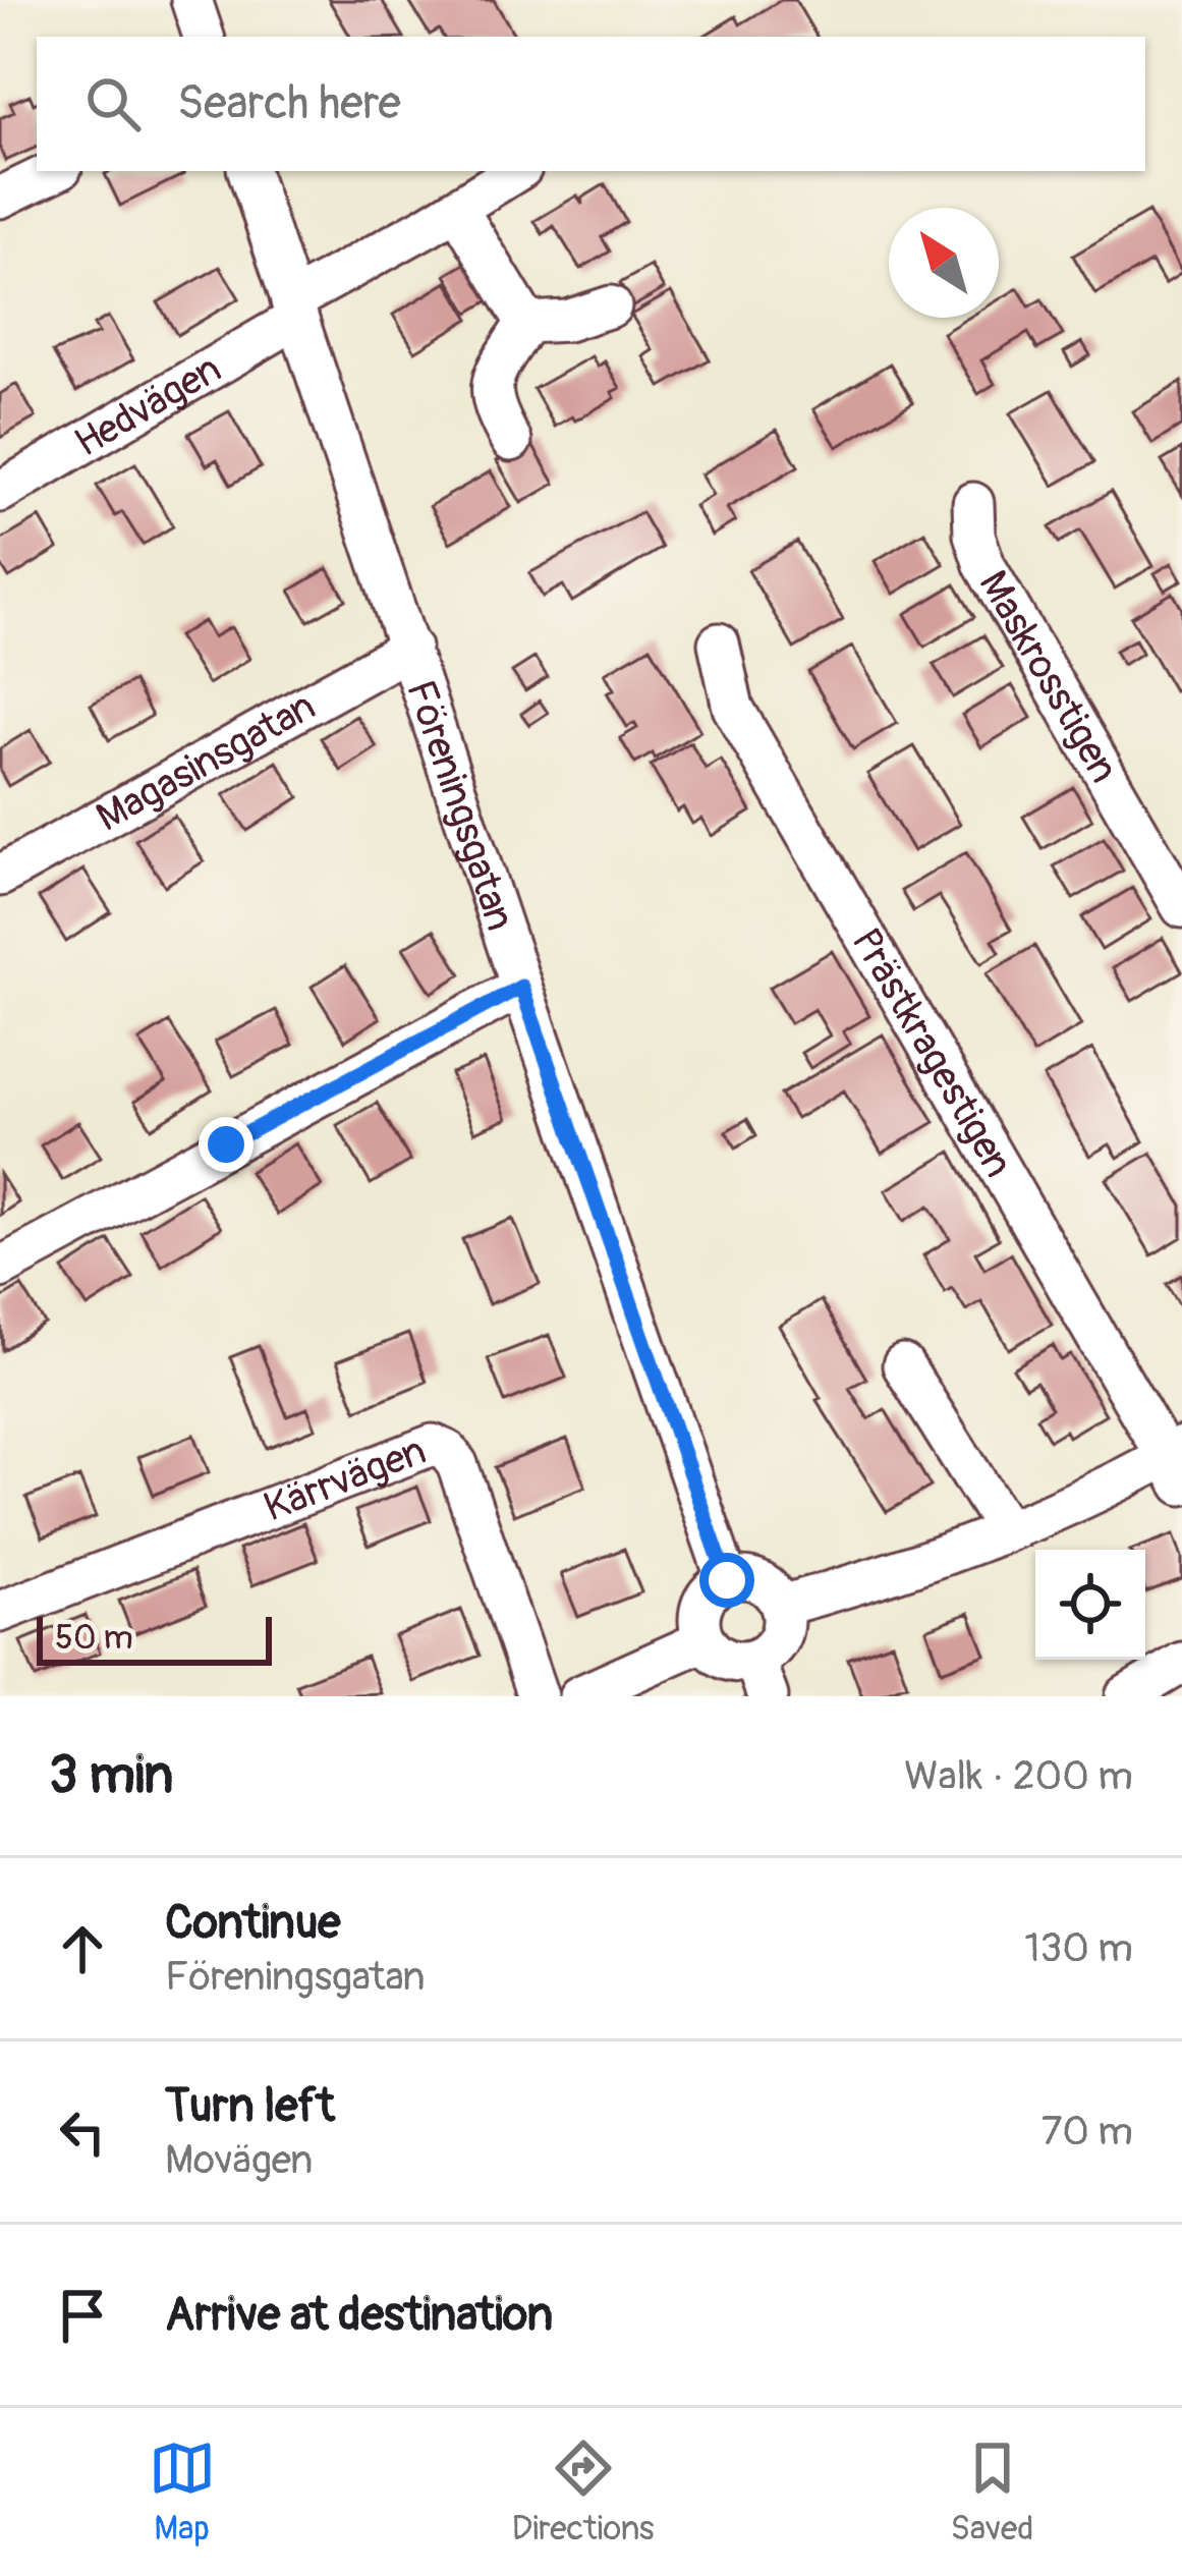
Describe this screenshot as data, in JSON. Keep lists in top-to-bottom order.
{
  "streets": {
    "street": [
      "Hedvägen",
      "Maskrosstigen",
      "Magasinsgatan",
      "Föreningsgatan",
      "Prästkragestigen",
      "Kärrvägen"
    ]
  },
  "crossings": [
    ["Hedvägen", "Föreningsgatan"],
    ["Magasinsgatan", "Föreningsgatan"]
  ],
  "scale_bar": "50 m",
  "north": "top left",
  "page": {
    "search": "Search here",
    "scale": "50 m",
    "heading": ["3 min", "Walk · 200 m"],
    "list": [
      ["Continue", "Föreningsgatan", "130 m"],
      ["Turn left", "Movägen", "70 m"],
      "Arrive at destination"
    ],
    "nav": ["Map", "Directions", "Saved"]
  }
}
